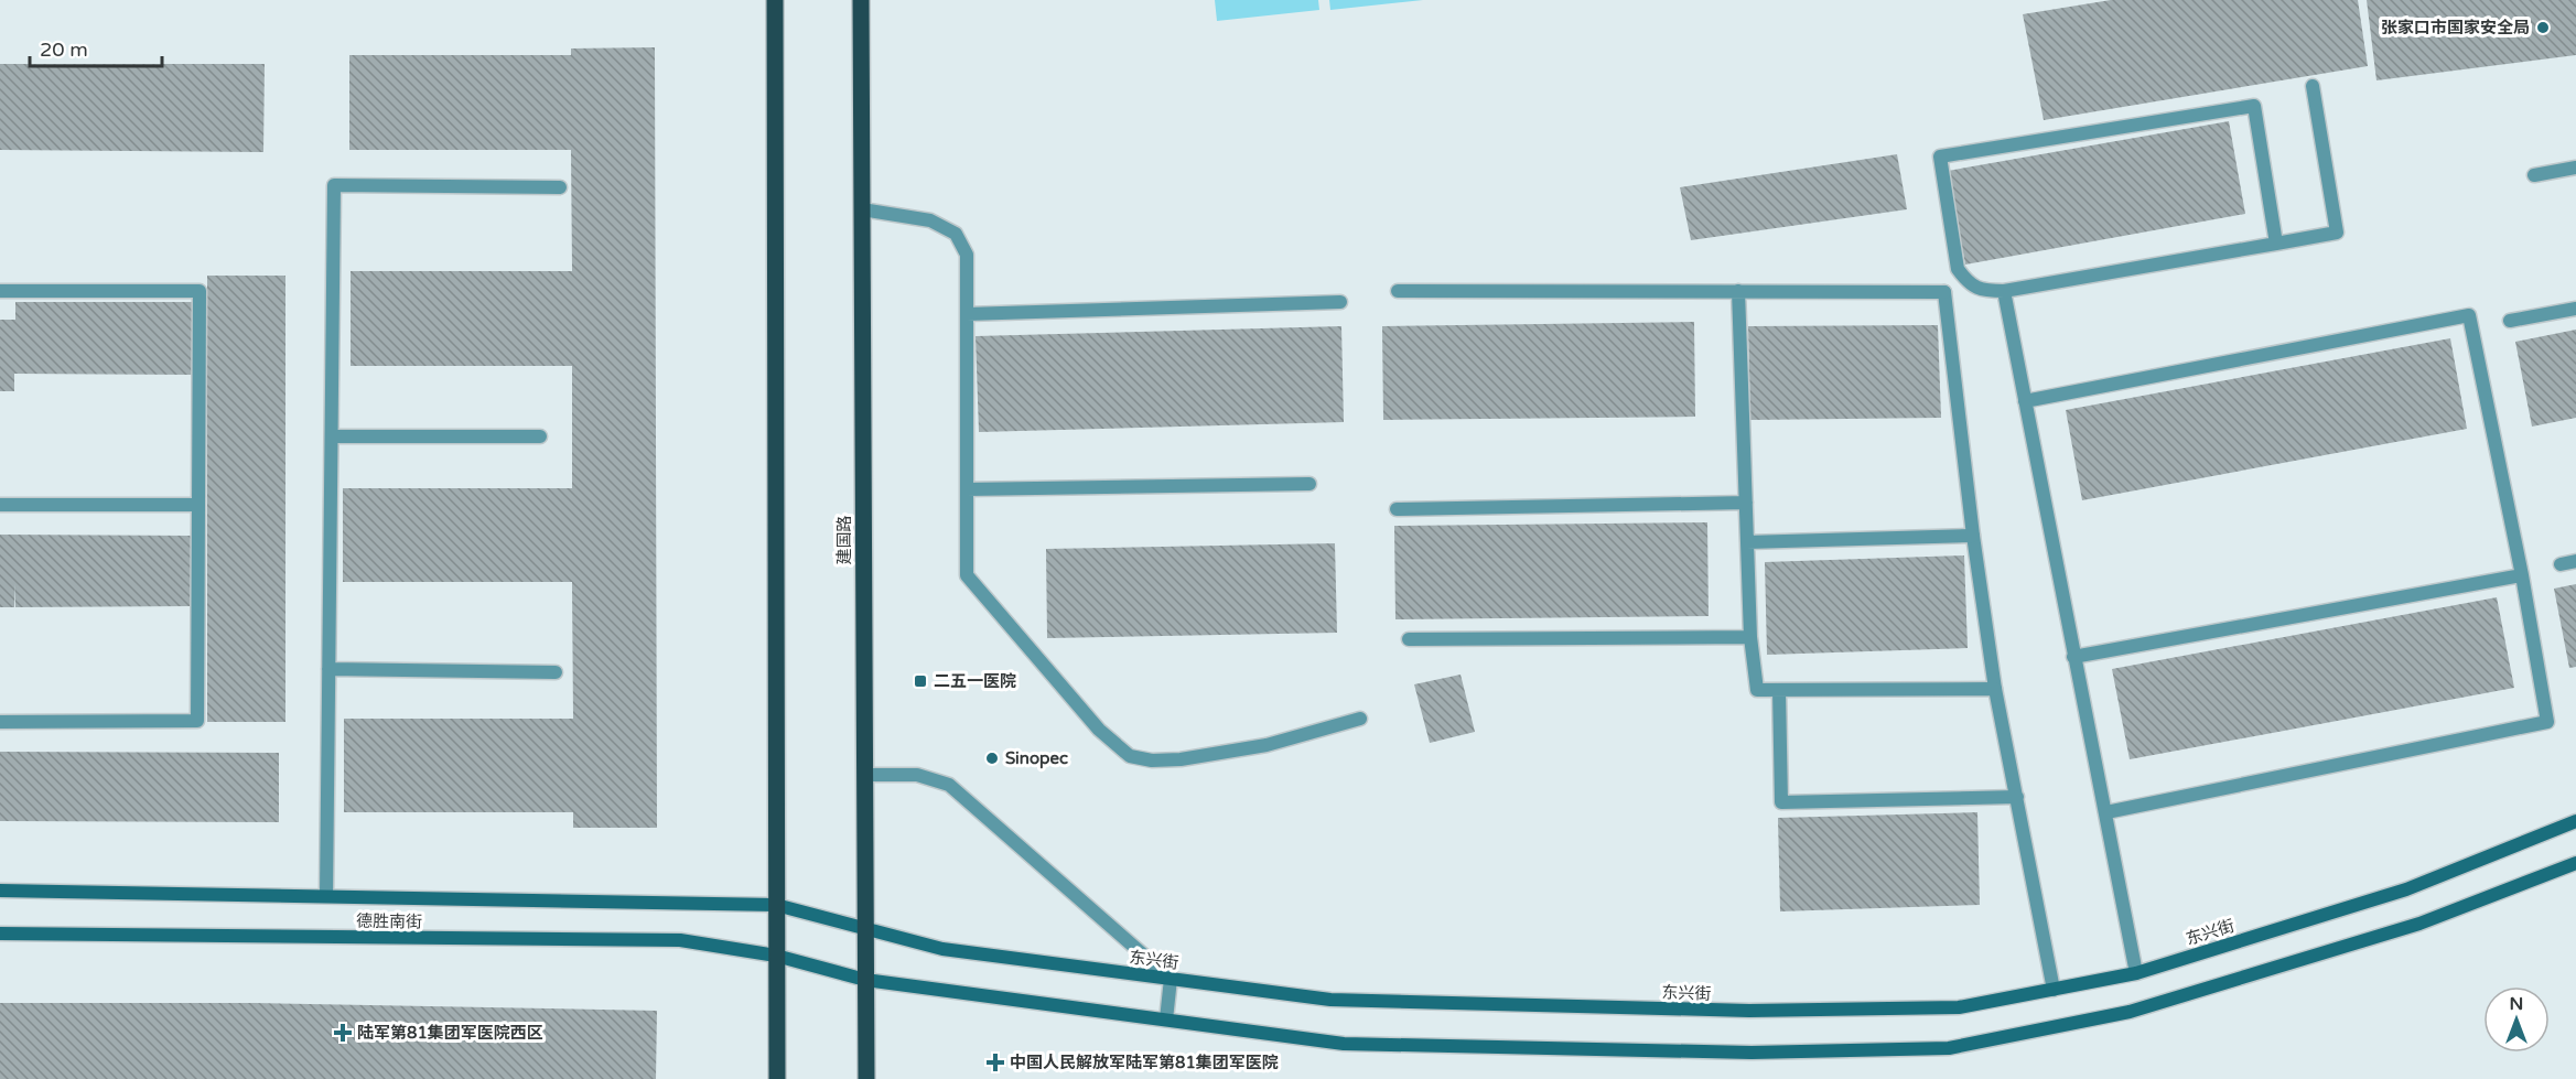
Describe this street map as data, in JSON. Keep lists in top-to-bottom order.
{
  "streets": {
    "main road": ["建国路", "德胜南街", "东兴街"]
  },
  "crossings": [
    ["建国路", "东兴街"],
    ["德胜南街", "东兴街"]
  ],
  "places": {
    "other": ["张家口市国家安全局", "Sinopec"],
    "transit": ["二五一医院"],
    "health": ["陆军第81集团军医院西区", "中国人民解放军陆军第81集团军医院"]
  },
  "scale_bar": "20 m",
  "north": "top"
}
